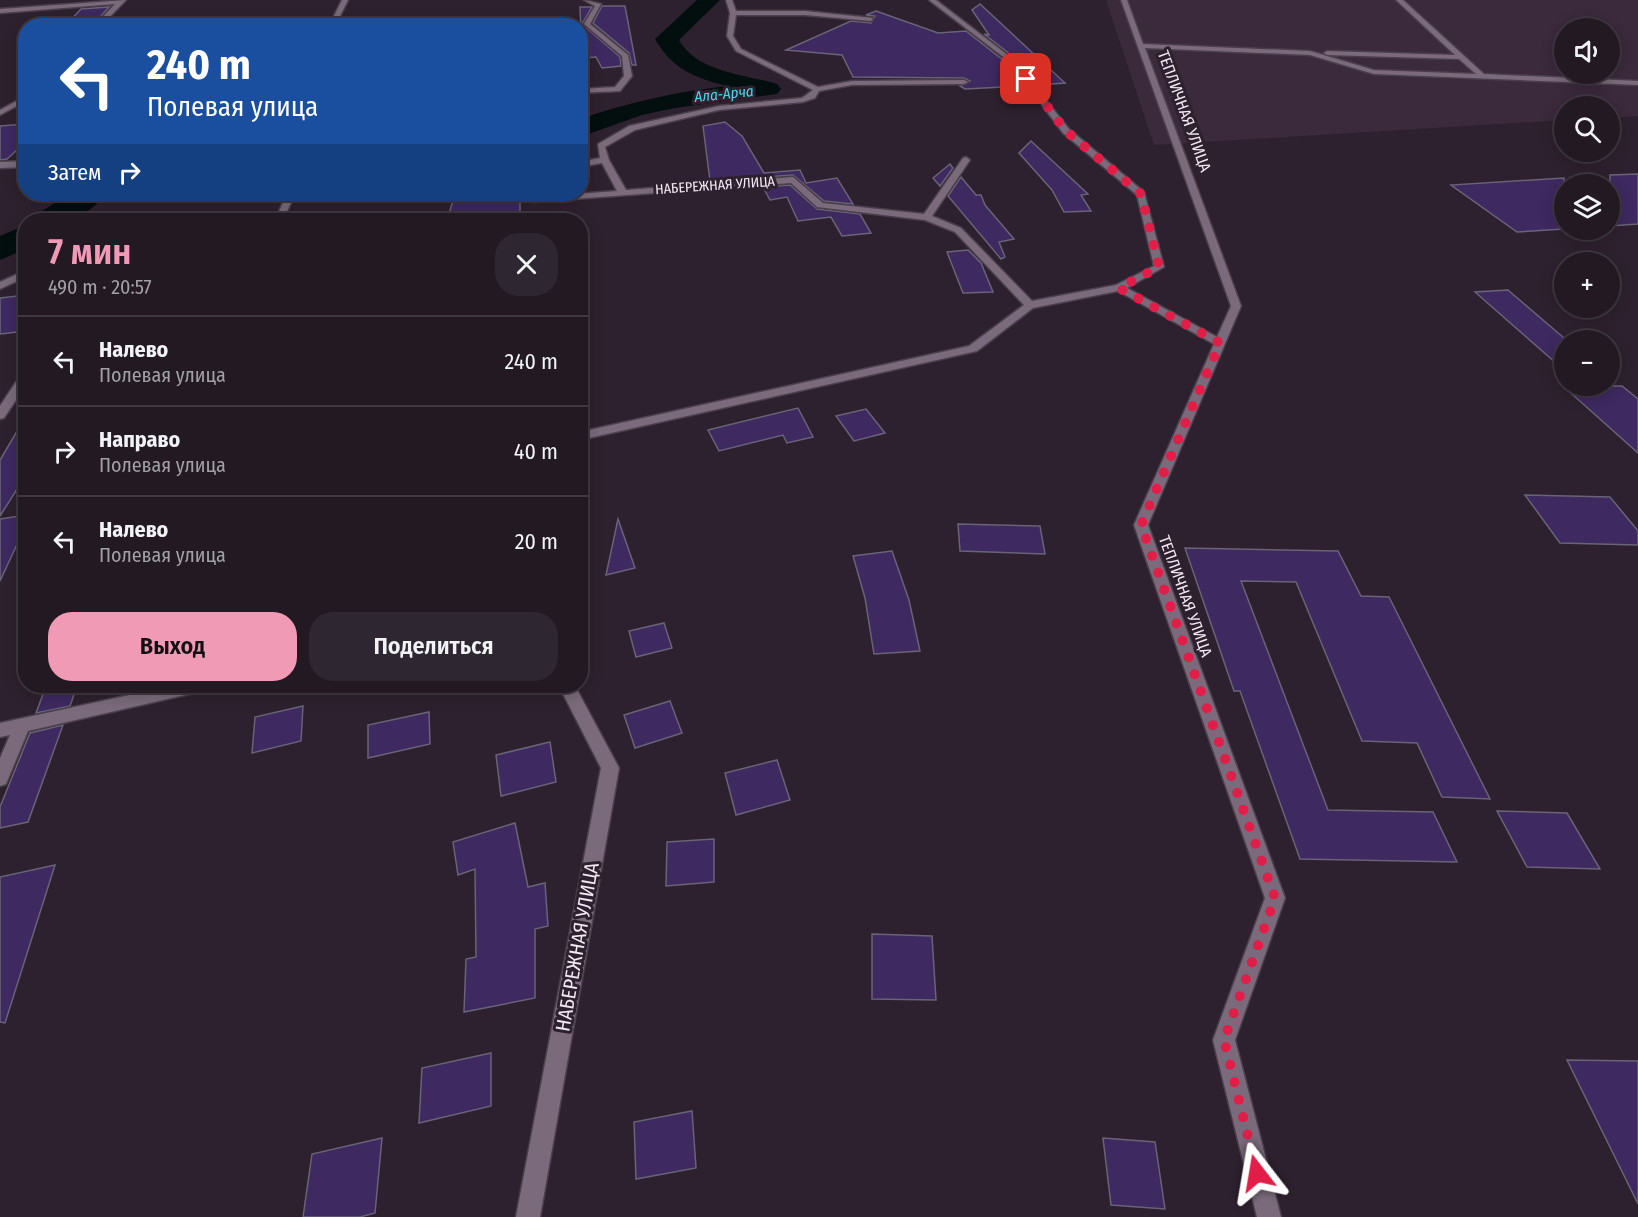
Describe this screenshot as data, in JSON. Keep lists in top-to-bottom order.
{
  "streets": {
    "street": ["ТЕПЛИЧНАЯ УЛИЦА", "НАБЕРЕЖНАЯ УЛИЦА"]
  },
  "water": ["Ала-Арча"],
  "page": {
    "map_buttons": ["+", "−"],
    "turn": ["240 m", "Полевая улица"],
    "then": "Затем",
    "heading": ["7 мин", "490 m · 20:57"],
    "list": [
      {
        "name": "Налево",
        "note": "Полевая улица",
        "value": "240 m"
      },
      {
        "name": "Направо",
        "note": "Полевая улица",
        "value": "40 m"
      },
      {
        "name": "Налево",
        "note": "Полевая улица",
        "value": "20 m"
      }
    ],
    "buttons": ["Выход", "Поделиться"]
  }
}
